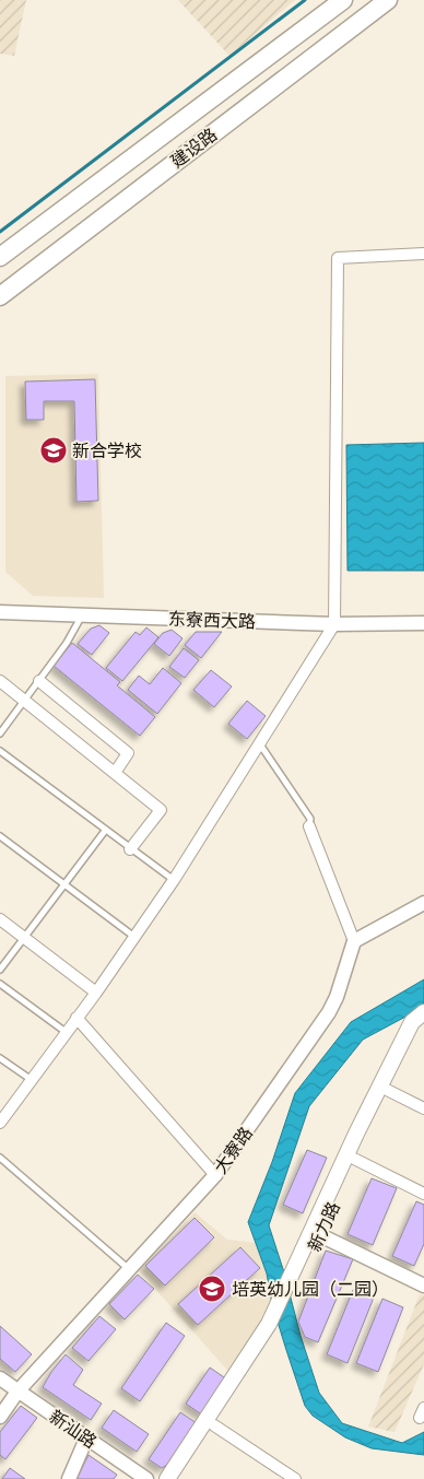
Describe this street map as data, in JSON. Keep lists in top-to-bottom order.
{
  "streets": {
    "main road": ["建设路", "新力路"],
    "street": ["东寮西大路", "大寮路", "新汕路"]
  },
  "crossings": [
    ["大寮路", "新汕路"]
  ],
  "places": {
    "school or university": ["新合学校", "培英幼儿园（二园）"]
  }
}
